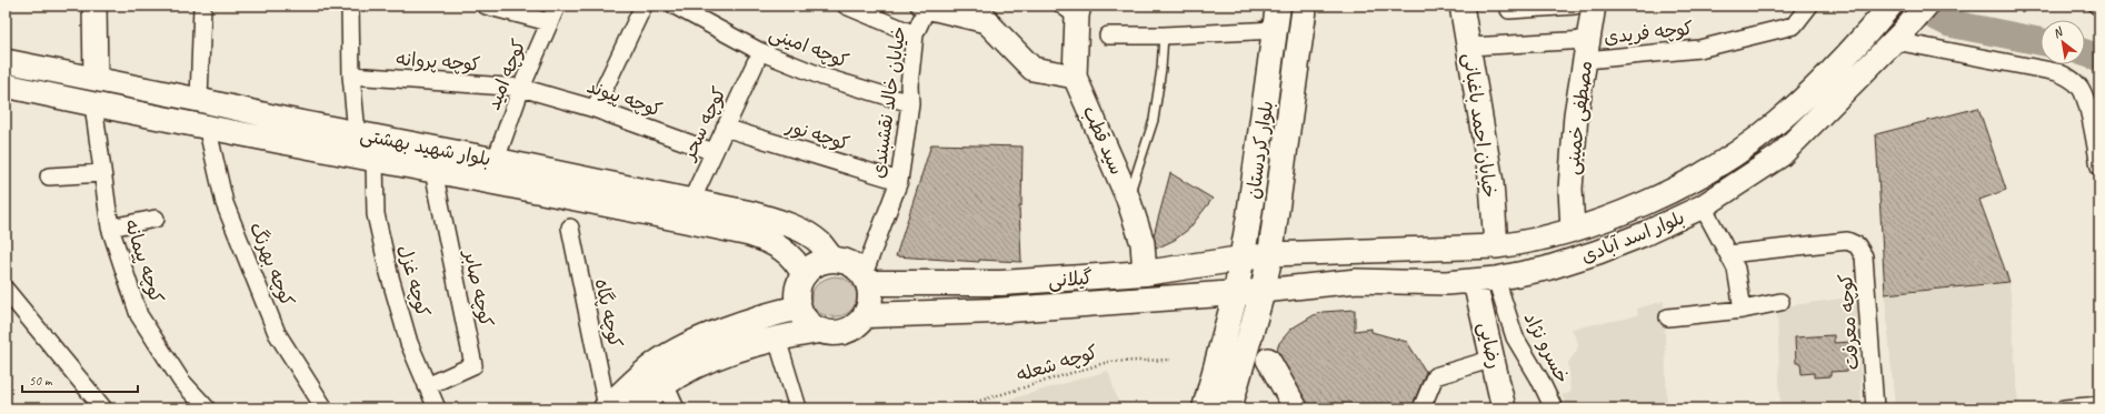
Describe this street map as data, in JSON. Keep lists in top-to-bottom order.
{
  "streets": {
    "main road": [
      "مصطفی خمینی",
      "خیابان احمد باغبانی",
      "سید قطب",
      "بلوار شهید بهشتی",
      "بلوار کردستان",
      "بلوار اسد آبادی",
      "گیلانی",
      "رضایی"
    ],
    "street": [
      "کوچه فریدی",
      "کوچه امینی",
      "کوچه پروانه",
      "کوچه امید",
      "کوچه پیوند",
      "خیابان خالد نقشبندی",
      "کوچه سحر",
      "کوچه نور",
      "کوچه پیمانه",
      "کوچه بهرنگ",
      "کوچه غزل",
      "کوچه صابر",
      "کوچه پگاه",
      "کوچه معرفت",
      "خسرو نژاد"
    ],
    "path": ["کوچه شعله"]
  },
  "crossings": [
    ["کوچه فریدی", "مصطفی خمینی"],
    ["کوچه فریدی", "خیابان احمد باغبانی"],
    ["کوچه امینی", "خیابان خالد نقشبندی"],
    ["کوچه پروانه", "کوچه امید"],
    ["کوچه پروانه", "کوچه پیوند"],
    ["کوچه امید", "کوچه پیوند"],
    ["کوچه امید", "بلوار شهید بهشتی"],
    ["کوچه پیوند", "کوچه سحر"],
    ["خیابان خالد نقشبندی", "کوچه نور"],
    ["خیابان خالد نقشبندی", "بلوار شهید بهشتی"],
    ["خیابان خالد نقشبندی", "گیلانی"],
    ["مصطفی خمینی", "بلوار اسد آبادی"],
    ["کوچه سحر", "کوچه نور"],
    ["کوچه سحر", "بلوار شهید بهشتی"],
    ["خیابان احمد باغبانی", "بلوار اسد آبادی"],
    ["سید قطب", "گیلانی"],
    ["بلوار شهید بهشتی", "کوچه پیمانه"],
    ["بلوار شهید بهشتی", "کوچه بهرنگ"],
    ["بلوار شهید بهشتی", "گیلانی"],
    ["بلوار شهید بهشتی", "کوچه غزل"],
    ["بلوار شهید بهشتی", "کوچه صابر"],
    ["بلوار کردستان", "بلوار اسد آبادی"],
    ["بلوار کردستان", "گیلانی"],
    ["بلوار اسد آبادی", "گیلانی"],
    ["بلوار اسد آبادی", "رضایی"],
    ["بلوار اسد آبادی", "خسرو نژاد"],
    ["کوچه غزل", "کوچه صابر"],
    ["رضایی", "خسرو نژاد"]
  ],
  "scale_bar": "50 m",
  "north": "top left"
}
